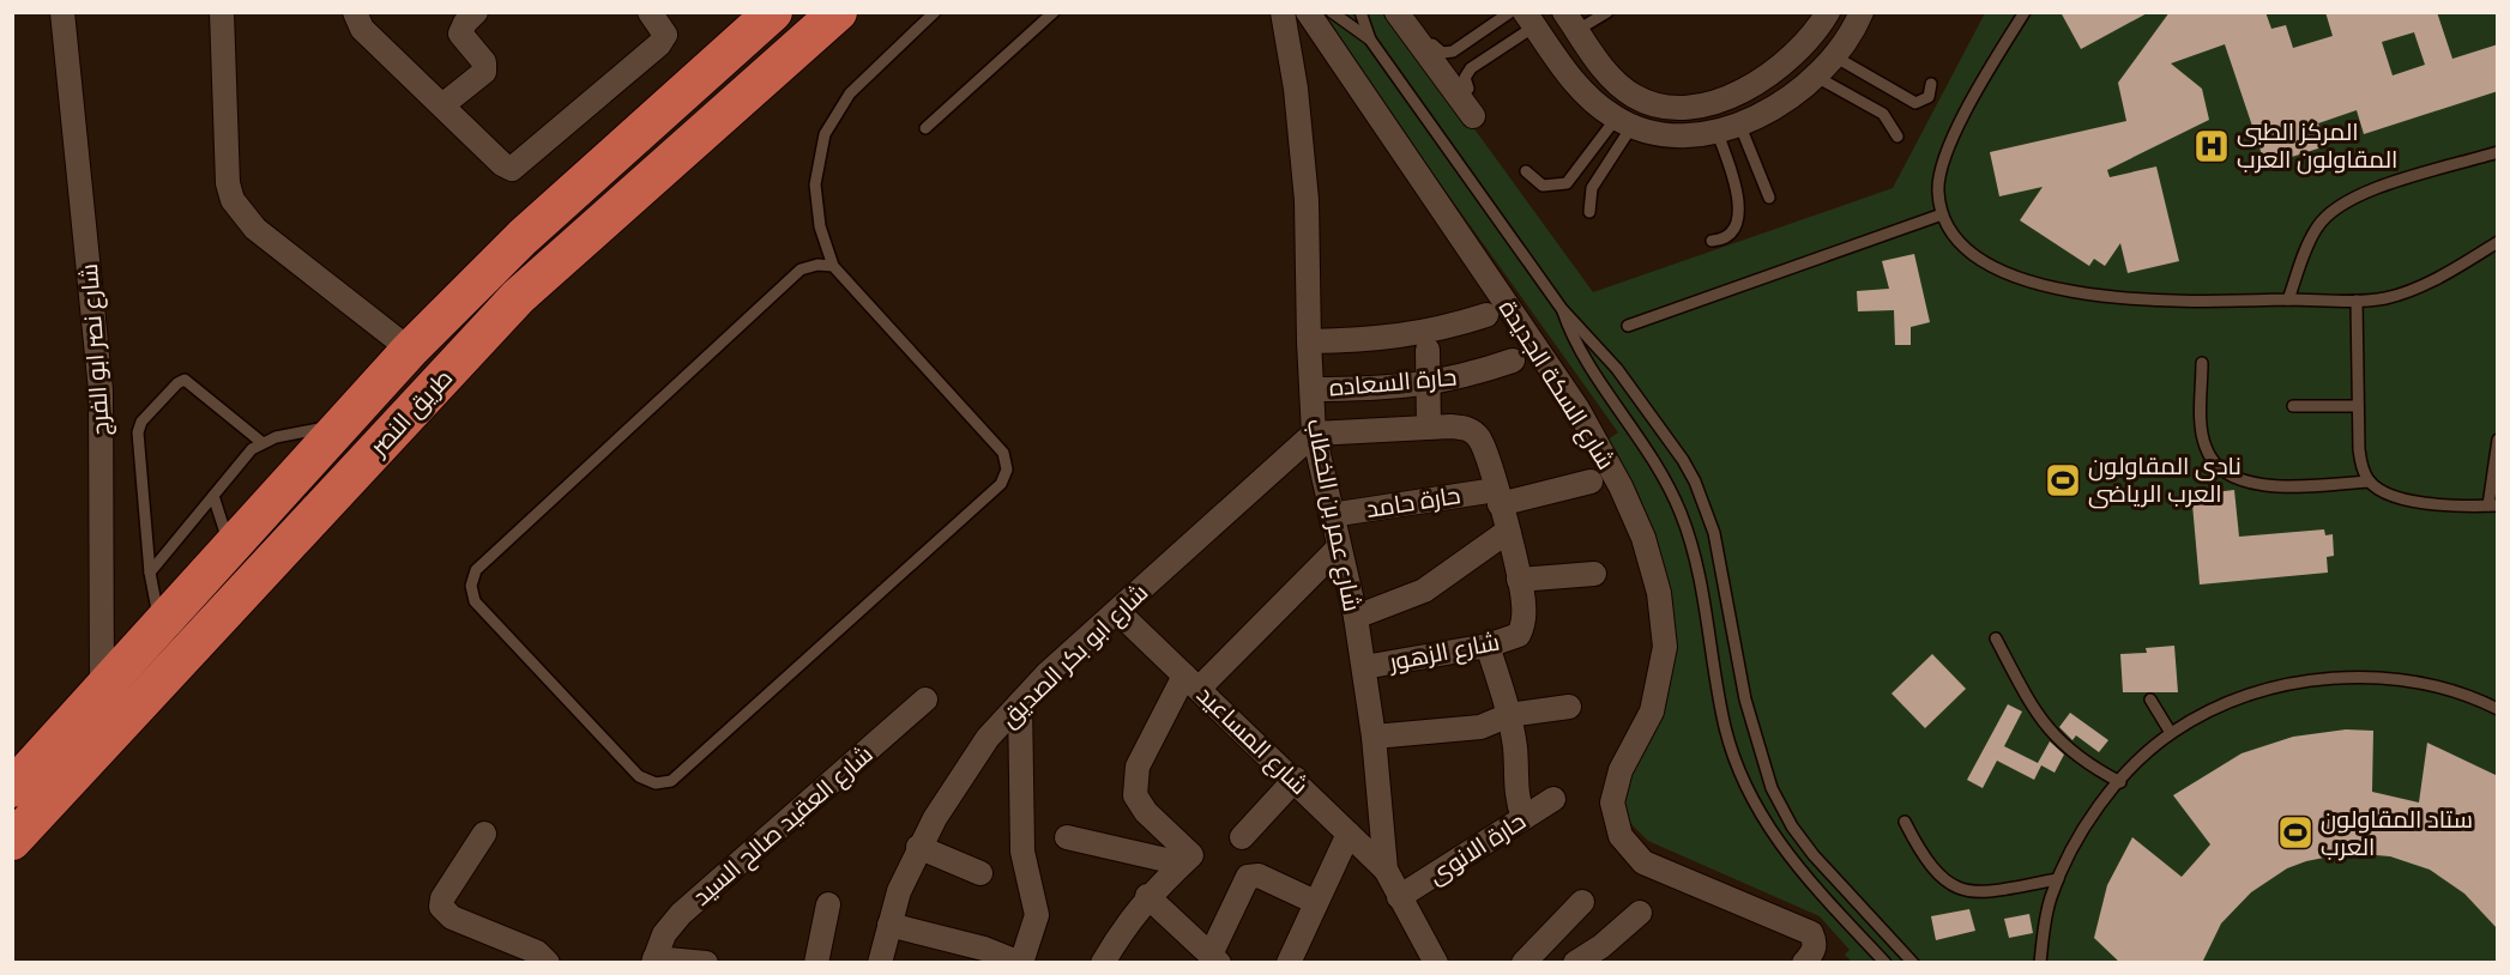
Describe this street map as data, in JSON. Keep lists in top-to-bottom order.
{
  "streets": {
    "highway": ["طريق النصر"],
    "street": [
      "شارع نصر ابو الفرج",
      "حارة السعاده",
      "شارع السكة الجديدة",
      "حارة حامد",
      "شارع عمر بن الخطاب",
      "شارع الزهور",
      "شارع ابو بكر الصديق",
      "شارع المساعيد",
      "شارع العقيد صالح السيد",
      "حارة الانوى"
    ]
  },
  "crossings": [
    ["شارع نصر ابو الفرج", "طريق النصر"],
    ["حارة السعاده", "شارع عمر بن الخطاب"],
    ["حارة حامد", "شارع عمر بن الخطاب"],
    ["حارة حامد", "شارع الزهور"],
    ["شارع عمر بن الخطاب", "شارع الزهور"],
    ["شارع عمر بن الخطاب", "شارع ابو بكر الصديق"],
    ["شارع عمر بن الخطاب", "شارع المساعيد"],
    ["شارع عمر بن الخطاب", "حارة الانوى"],
    ["شارع ابو بكر الصديق", "شارع المساعيد"]
  ],
  "places": {
    "hospital": ["المركز الطبى المقاولون العرب"],
    "sports": ["نادى المقاولون العرب الرياضى", "ستاد المقاولون العرب"]
  }
}
